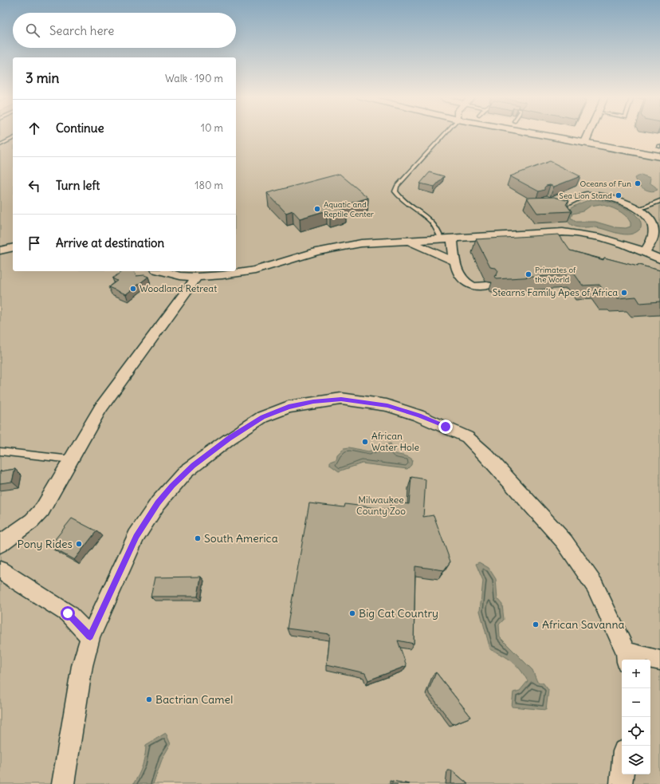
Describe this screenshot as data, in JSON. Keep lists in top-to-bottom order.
{
  "parks": ["Milwaukee County Zoo"],
  "places": [
    "Oceans of Fun",
    "Sea Lion Stand",
    "Aquatic and Reptile Center",
    "Primates of the World",
    "Woodland Retreat",
    "Stearns Family Apes of Africa",
    "African Water Hole",
    "South America",
    "Pony Rides",
    "Big Cat Country",
    "African Savanna",
    "Bactrian Camel"
  ],
  "page": {
    "search": "Search here",
    "heading": ["3 min", "Walk · 190 m"],
    "list": [
      ["Continue", "10 m"],
      ["Turn left", "180 m"],
      "Arrive at destination"
    ],
    "map_buttons": ["+", "−"]
  }
}
